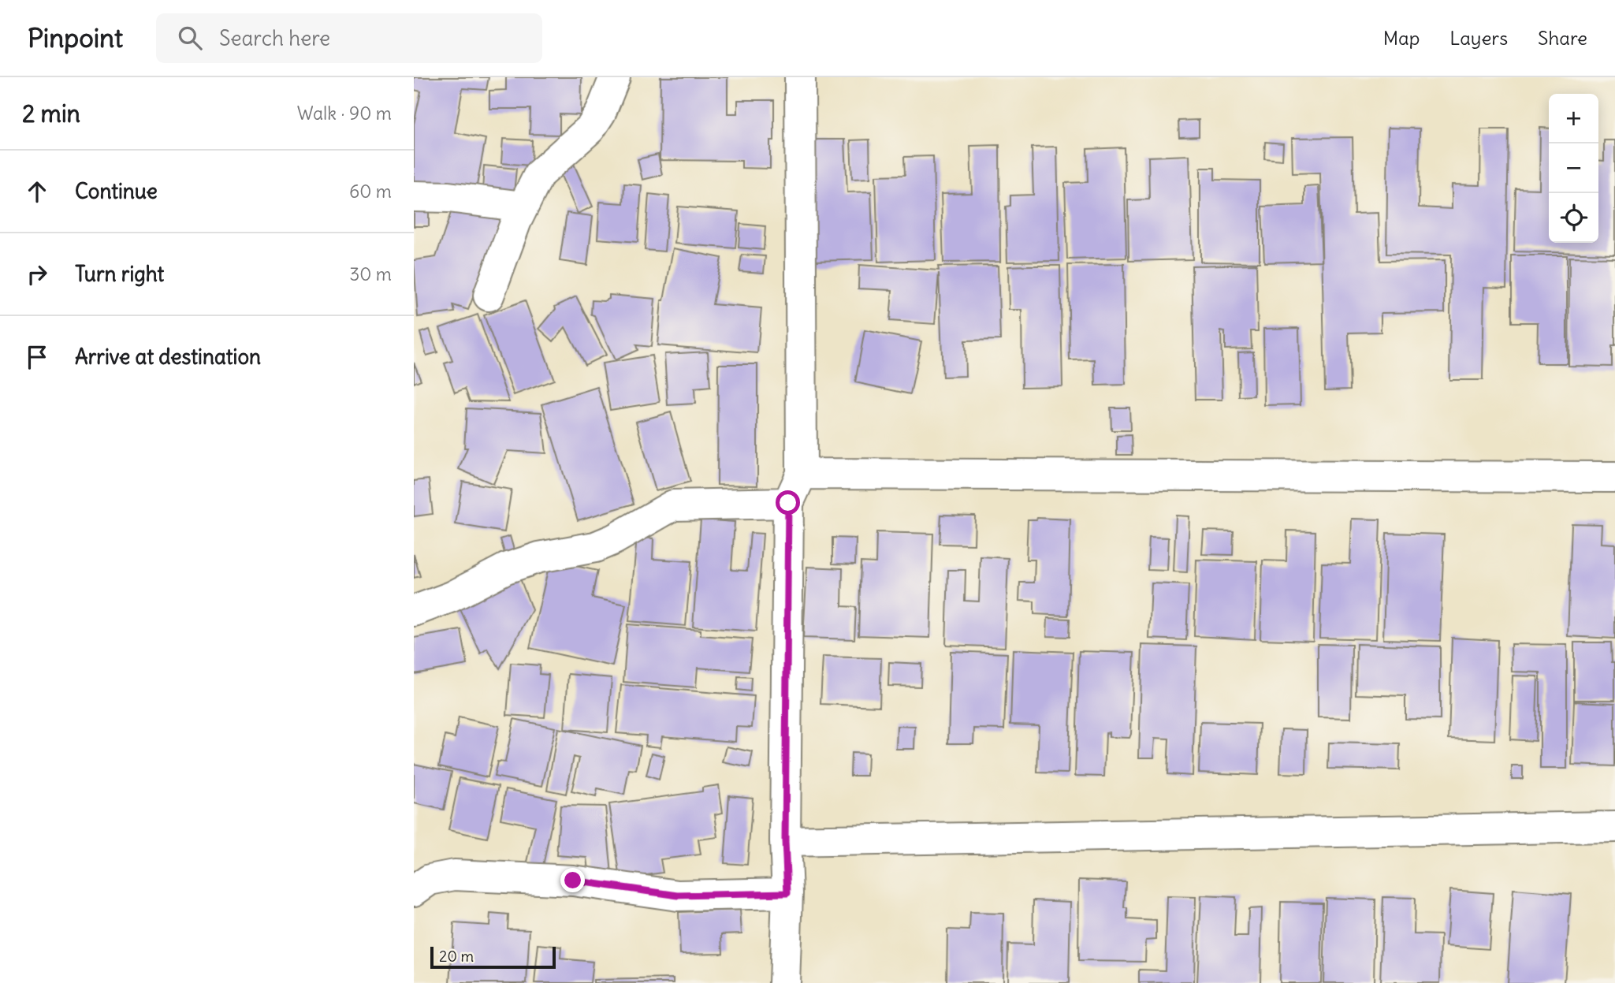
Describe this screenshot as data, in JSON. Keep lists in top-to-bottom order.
{
  "scale_bar": "20 m",
  "page": {
    "header": "Pinpoint",
    "search": "Search here",
    "nav": ["Map", "Layers", "Share"],
    "heading": ["2 min", "Walk · 90 m"],
    "map_buttons": ["+", "−"],
    "list": [
      ["Continue", "60 m"],
      ["Turn right", "30 m"],
      "Arrive at destination"
    ],
    "scale": "20 m"
  }
}
